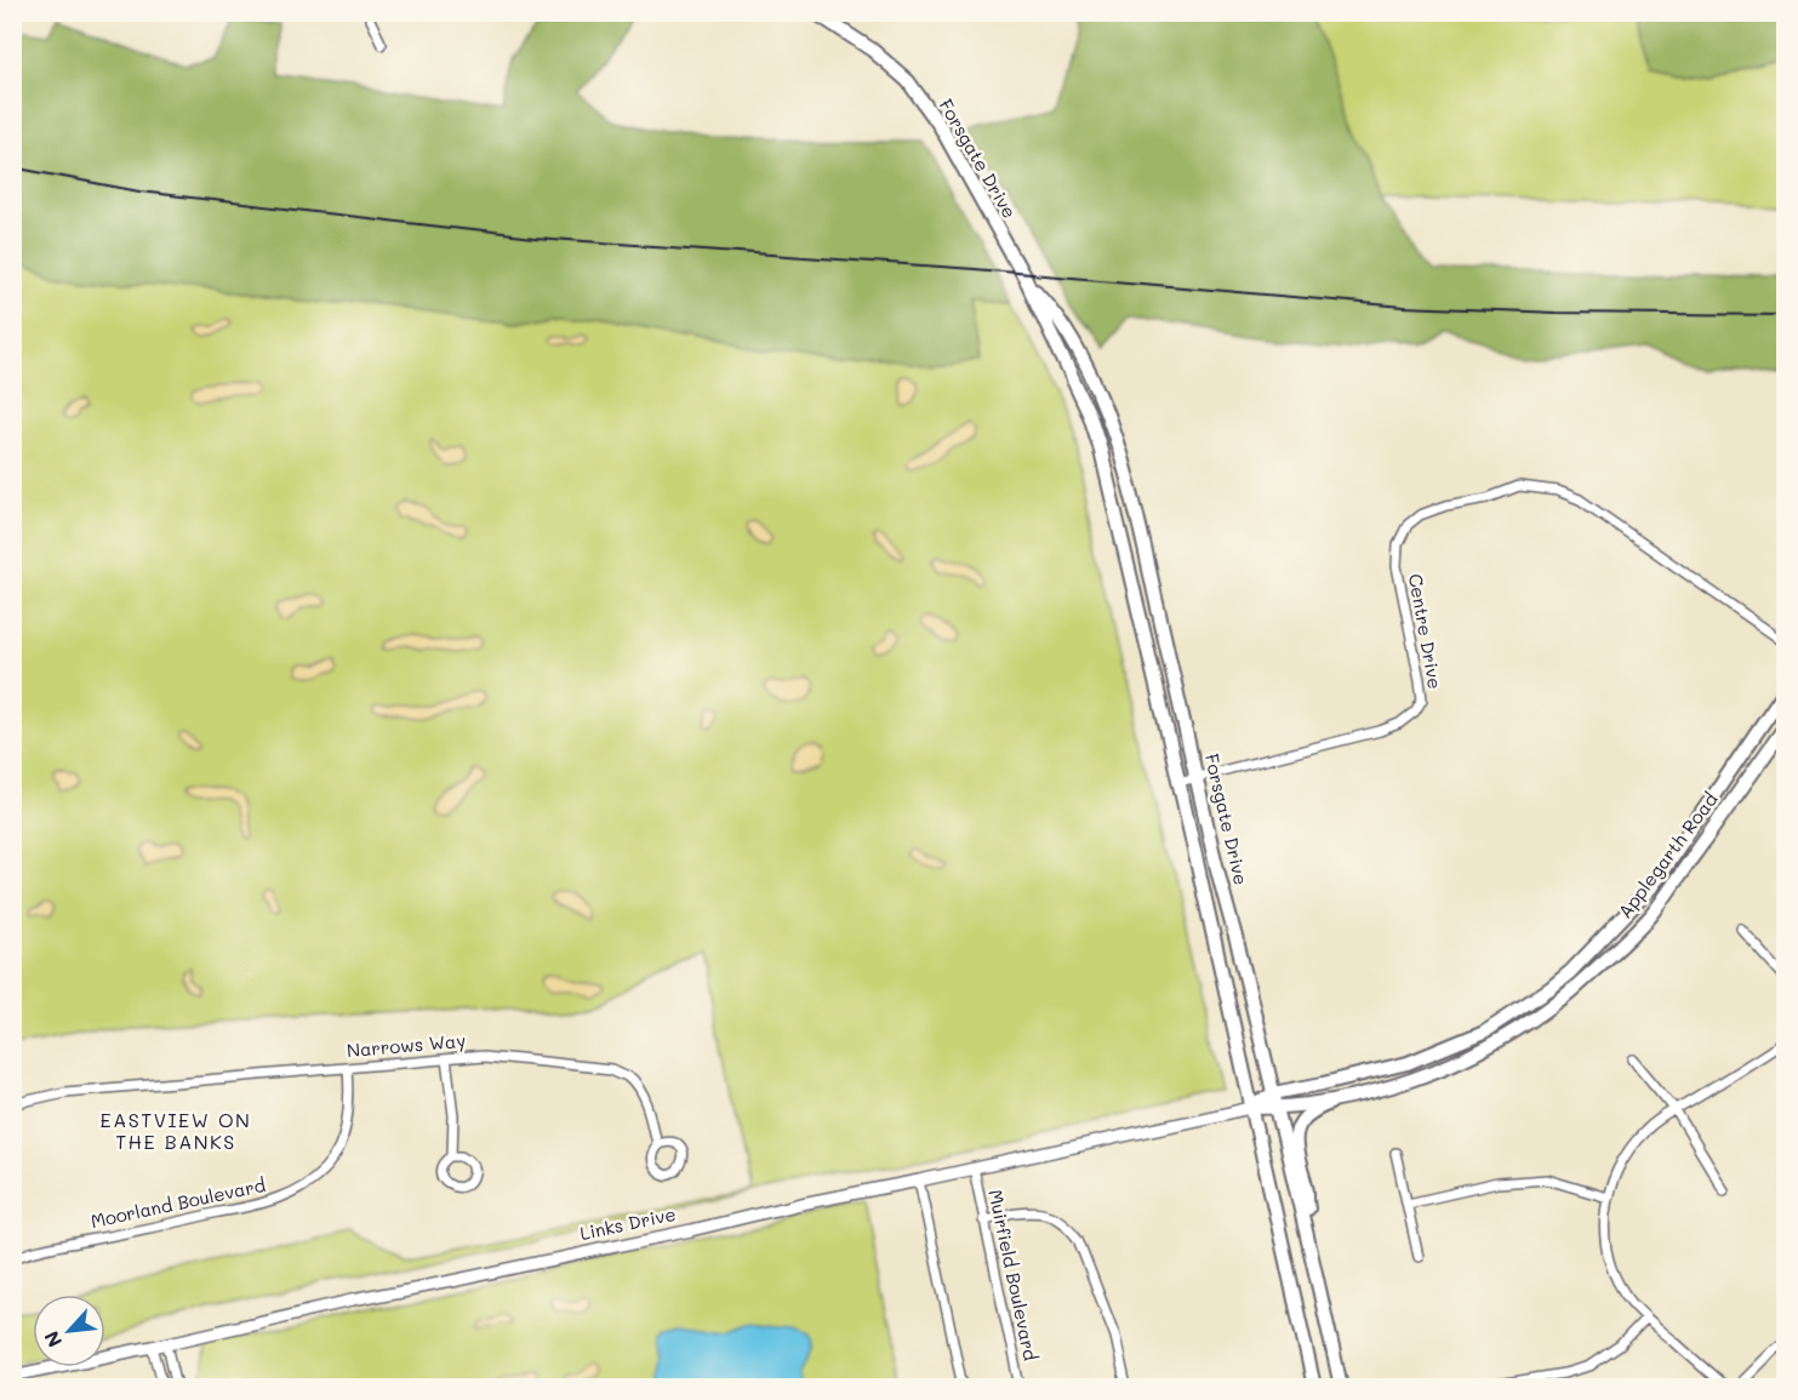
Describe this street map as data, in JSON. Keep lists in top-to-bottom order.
{
  "streets": {
    "main road": ["Forsgate Drive", "Applegarth Road"],
    "street": [
      "Centre Drive",
      "Narrows Way",
      "Moorland Boulevard",
      "Links Drive",
      "Muirfield Boulevard"
    ]
  },
  "crossings": [
    ["Forsgate Drive", "Centre Drive"],
    ["Forsgate Drive", "Applegarth Road"],
    ["Forsgate Drive", "Links Drive"],
    ["Applegarth Road", "Links Drive"],
    ["Narrows Way", "Moorland Boulevard"],
    ["Links Drive", "Muirfield Boulevard"]
  ],
  "districts": ["EASTVIEW ON THE BANKS"],
  "north": "bottom left"
}
